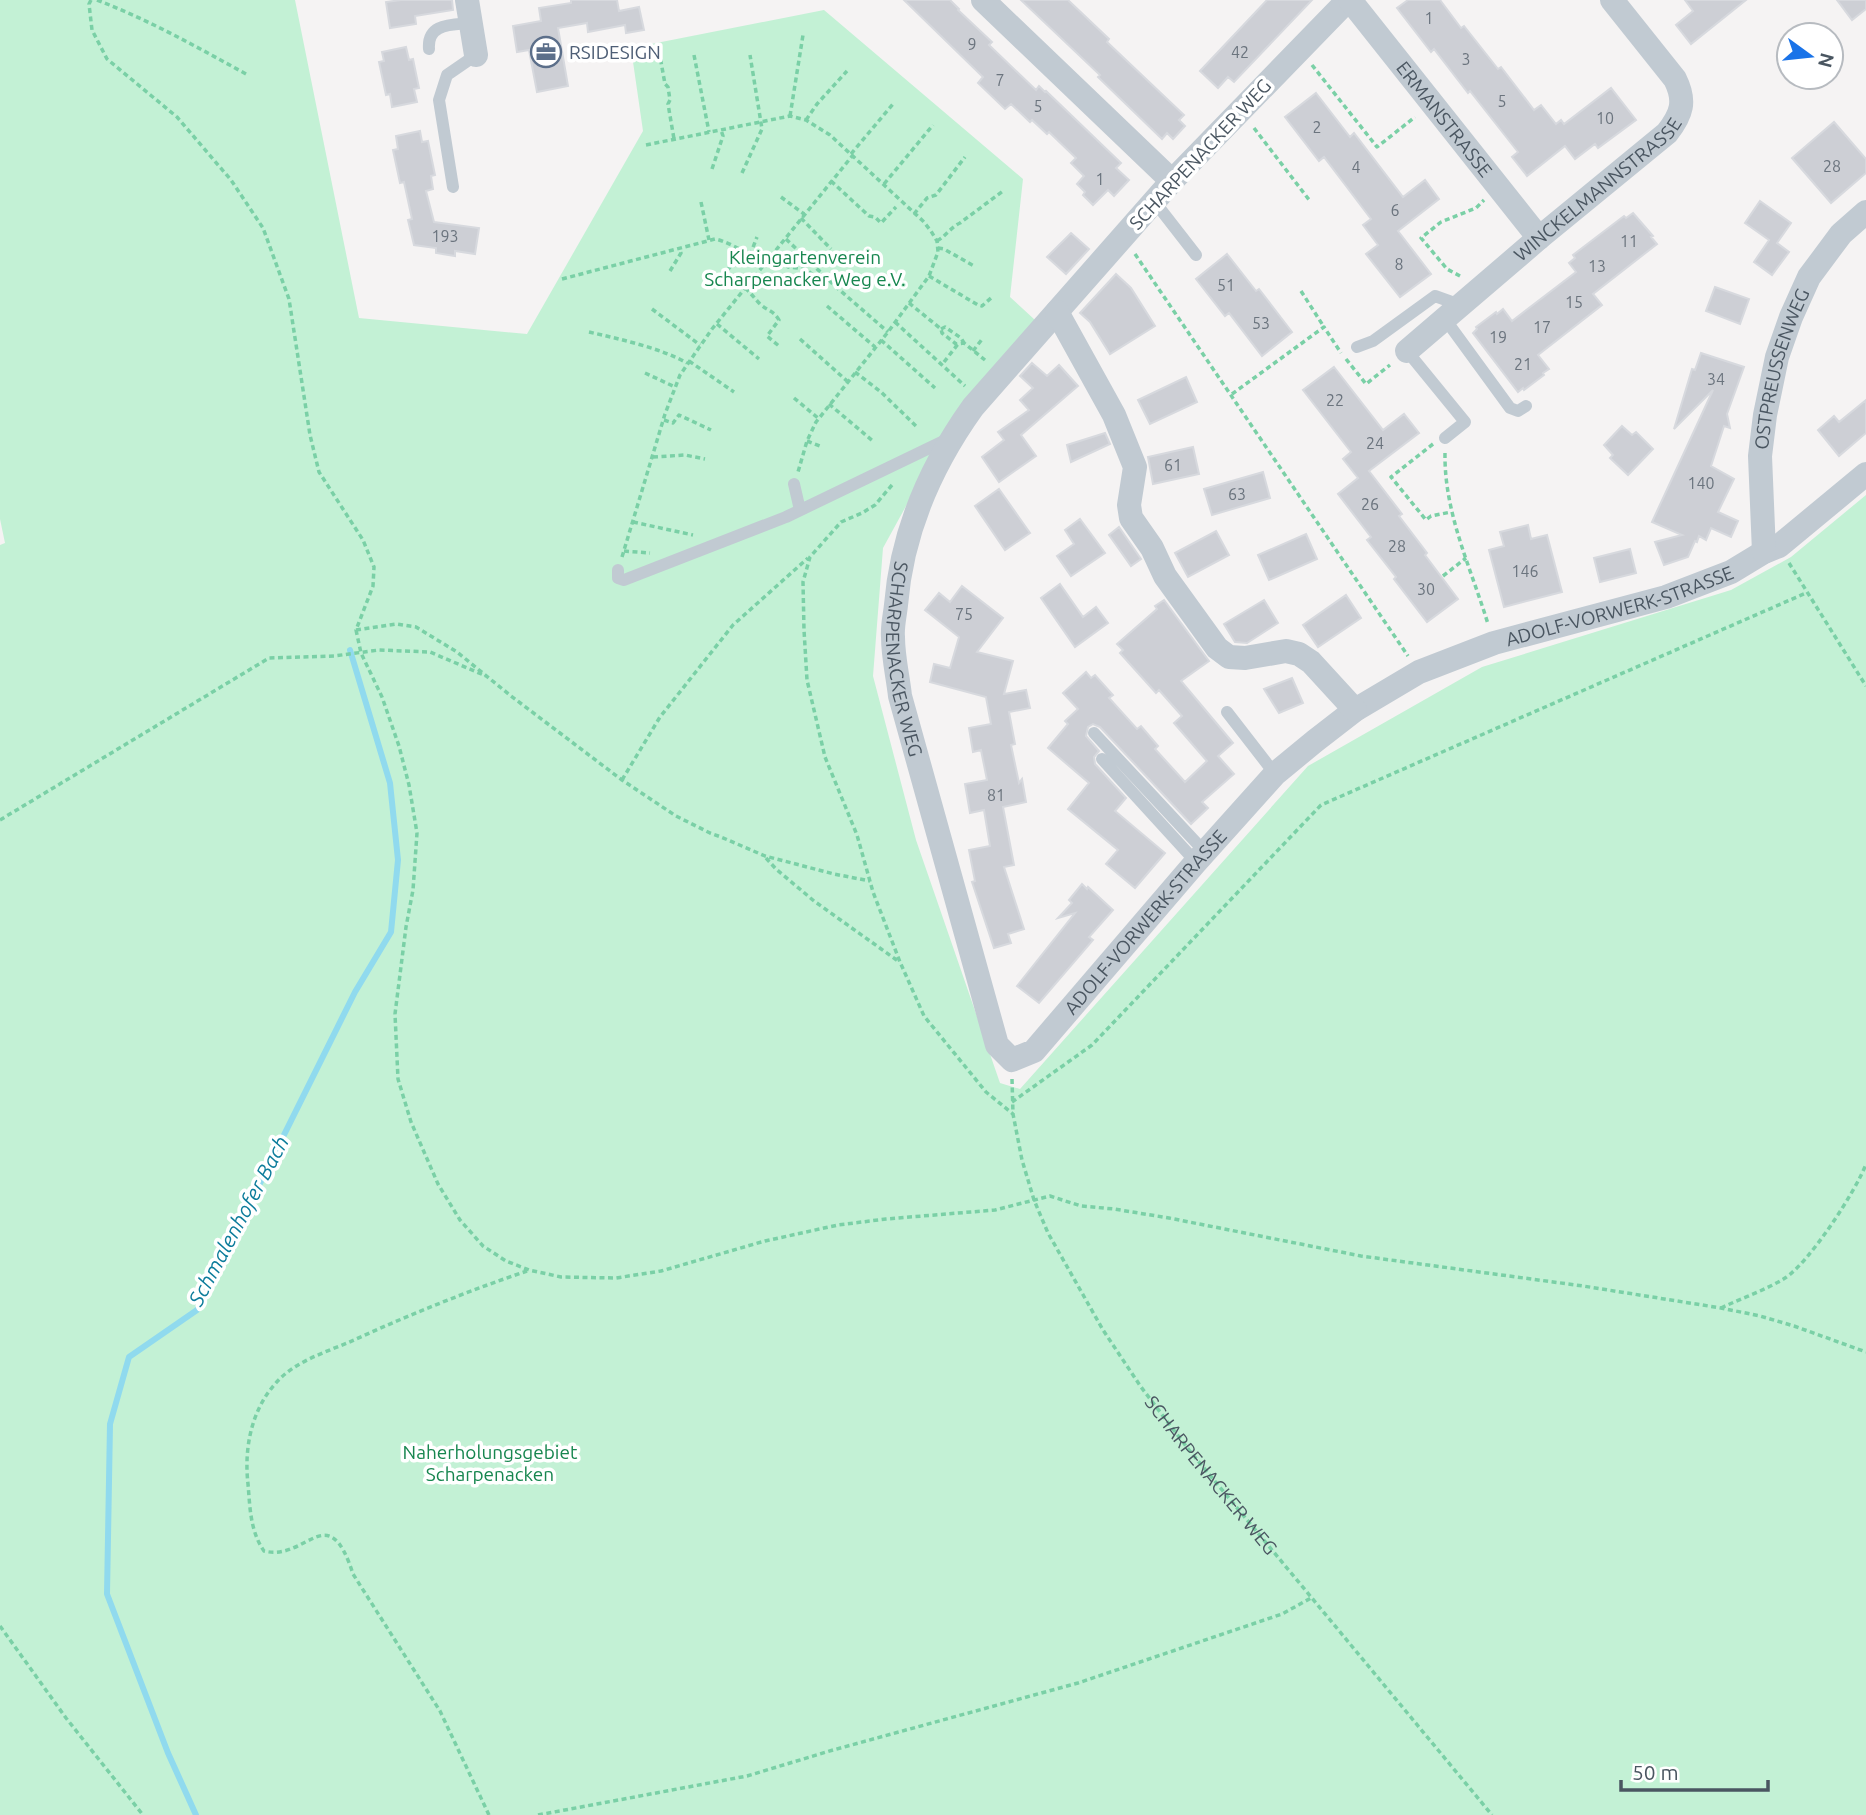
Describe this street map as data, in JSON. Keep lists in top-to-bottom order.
{
  "streets": {
    "street": [
      "ERMANSTRASSE",
      "SCHARPENACKER WEG",
      "WINCKELMANNSTRASSE",
      "OSTPREUSSENWEG",
      "ADOLF-VORWERK-STRASSE"
    ]
  },
  "crossings": [
    ["ERMANSTRASSE", "SCHARPENACKER WEG"],
    ["ERMANSTRASSE", "WINCKELMANNSTRASSE"],
    ["SCHARPENACKER WEG", "ADOLF-VORWERK-STRASSE"],
    ["OSTPREUSSENWEG", "ADOLF-VORWERK-STRASSE"]
  ],
  "water": ["Schmalenhofer Bach"],
  "parks": ["Kleingartenverein Scharpenacker Weg e.V.", "Naherholungsgebiet Scharpenacken"],
  "places": {
    "office": ["RSIDESIGN"]
  },
  "house_numbers": [
    "1",
    "9",
    "42",
    "3",
    "7",
    "5",
    "5",
    "10",
    "2",
    "28",
    "4",
    "1",
    "6",
    "193",
    "11",
    "8",
    "13",
    "51",
    "15",
    "53",
    "17",
    "19",
    "21",
    "34",
    "22",
    "24",
    "61",
    "140",
    "63",
    "26",
    "28",
    "146",
    "30",
    "75",
    "81"
  ],
  "scale_bar": "50 m",
  "north": "right"
}
